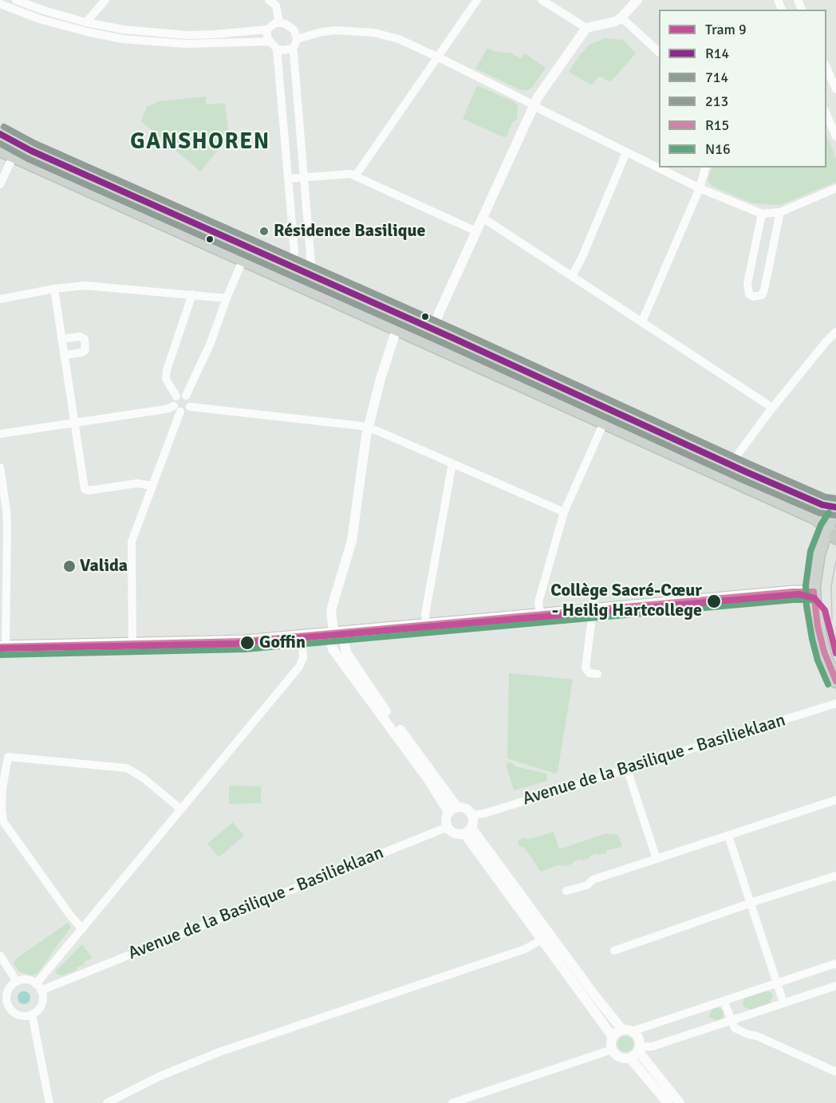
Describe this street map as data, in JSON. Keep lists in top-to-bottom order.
{
  "streets": {
    "street": ["Avenue de la Basilique - Basilieklaan"]
  },
  "districts": ["GANSHOREN"],
  "places": [
    "Résidence Basilique",
    "Valida",
    "Collège Sacré-Cœur - Heilig Hartcollege",
    "Goffin"
  ],
  "lines": [
    "transit line 213",
    "transit line R14",
    "transit line 714",
    "transit line N16",
    "transit line R15",
    "tram line 9"
  ],
  "legend": [
    "Tram 9",
    "R14",
    "714",
    "213",
    "R15",
    "N16"
  ]
}
